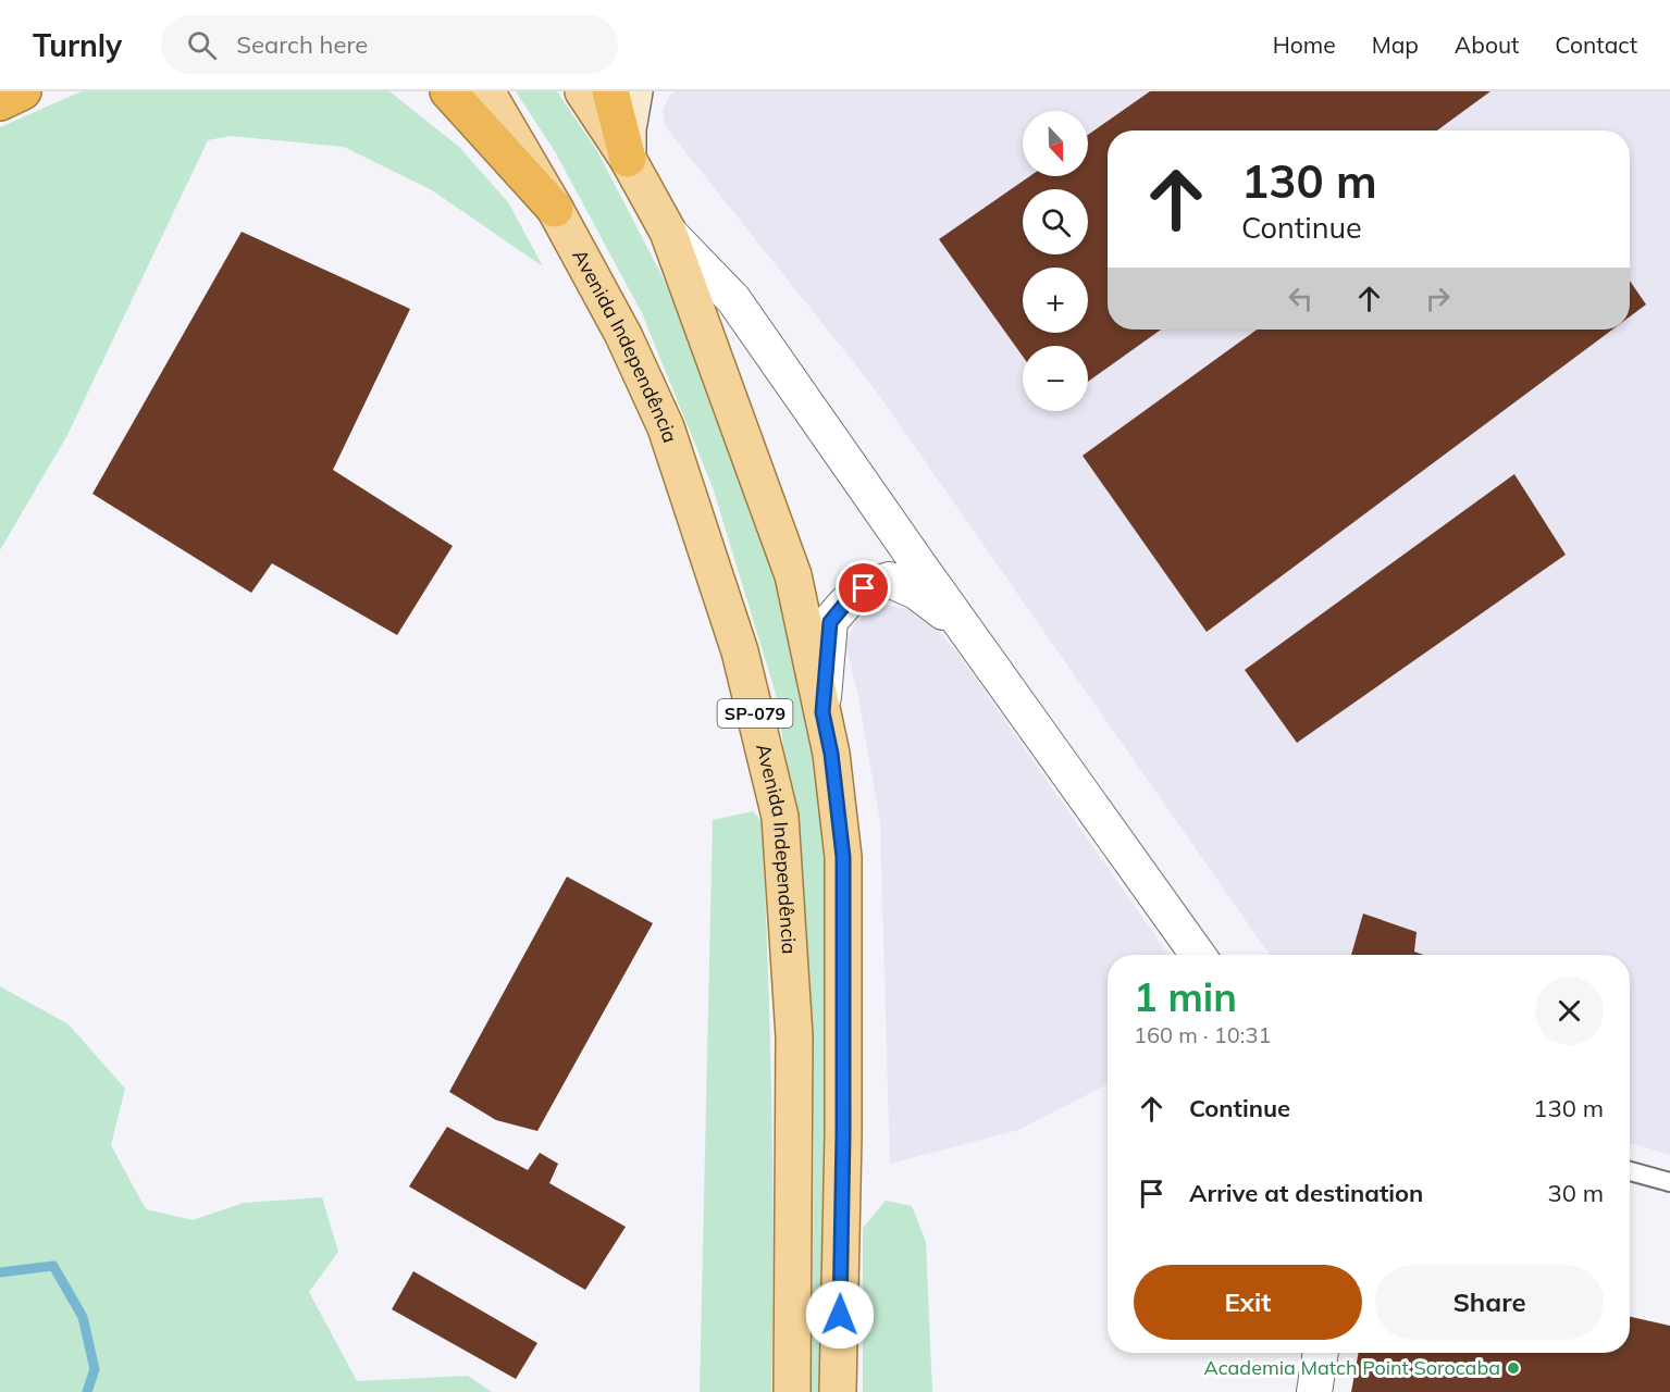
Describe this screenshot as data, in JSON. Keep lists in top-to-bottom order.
{
  "streets": {
    "main road": ["Avenida Independência", "SP-079"]
  },
  "places": ["Academia Match Point Sorocaba"],
  "north": "bottom",
  "page": {
    "header": "Turnly",
    "search": "Search here",
    "nav": [
      "Home",
      "Map",
      "About",
      "Contact"
    ],
    "map_buttons": ["+", "−"],
    "turn": ["130 m", "Continue"],
    "heading": ["1 min", "160 m · 10:31"],
    "list": [
      {
        "name": "Continue",
        "value": "130 m"
      },
      {
        "name": "Arrive at destination",
        "value": "30 m"
      }
    ],
    "buttons": ["Exit", "Share"]
  }
}
